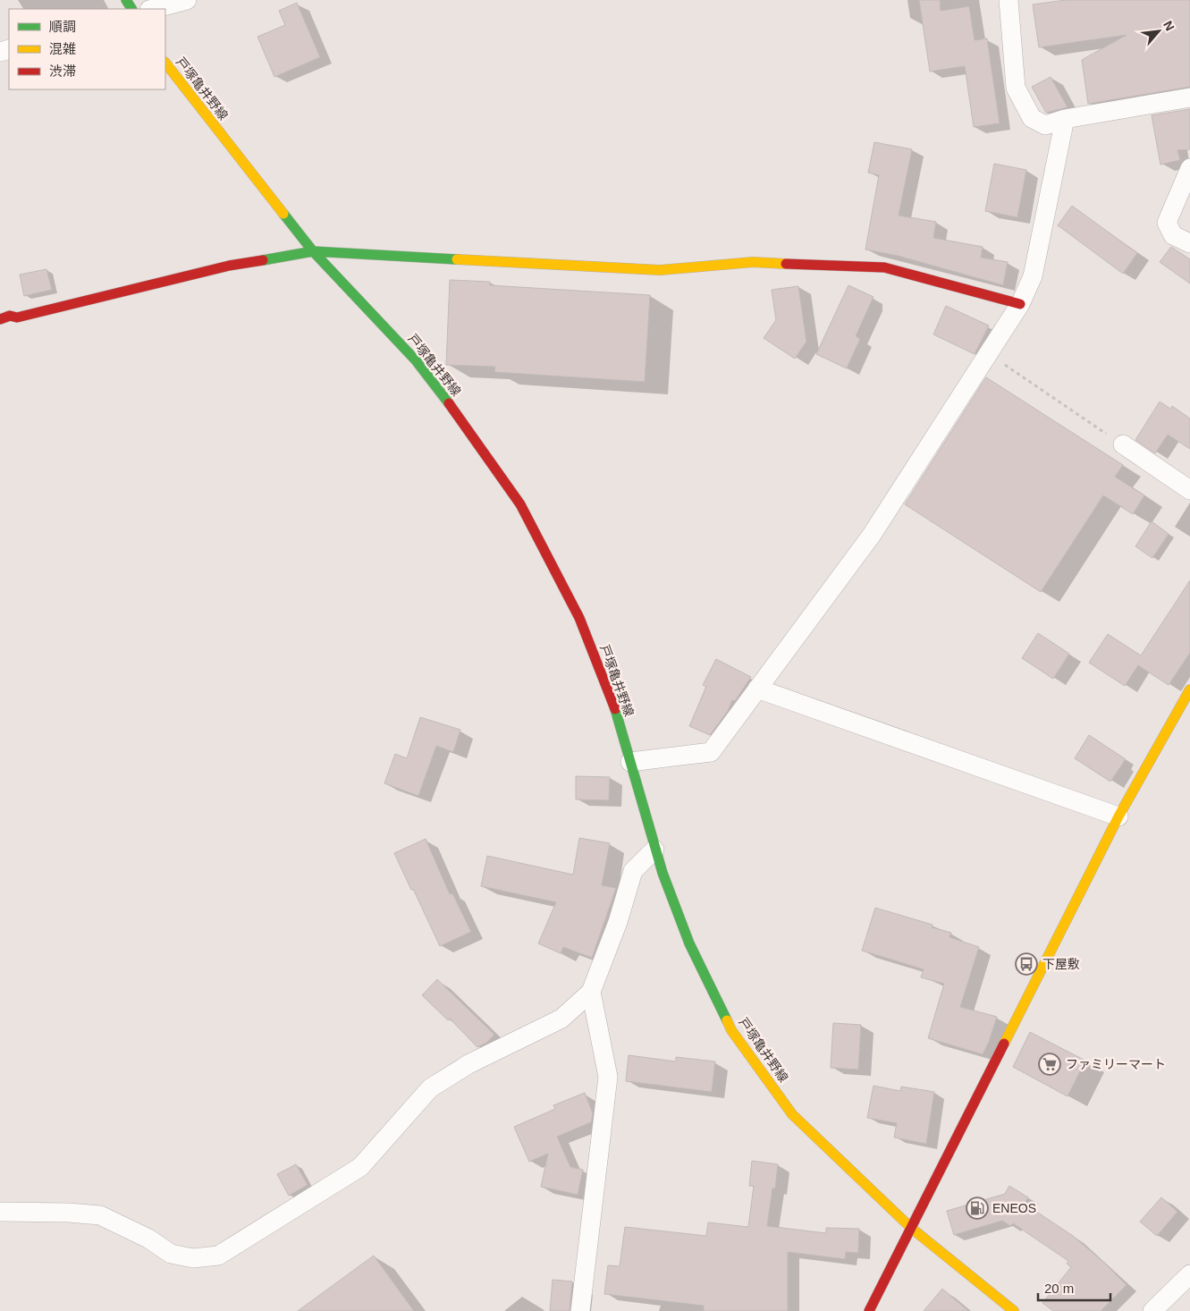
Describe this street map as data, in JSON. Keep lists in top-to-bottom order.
{
  "streets": {
    "street": ["戸塚亀井野線"]
  },
  "places": {
    "bus stop": ["下屋敷"],
    "supermarket": ["ファミリーマート"],
    "fuel station": ["ENEOS"]
  },
  "legend": ["順調", "混雑", "渋滞"],
  "scale_bar": "20 m",
  "north": "top right"
}
